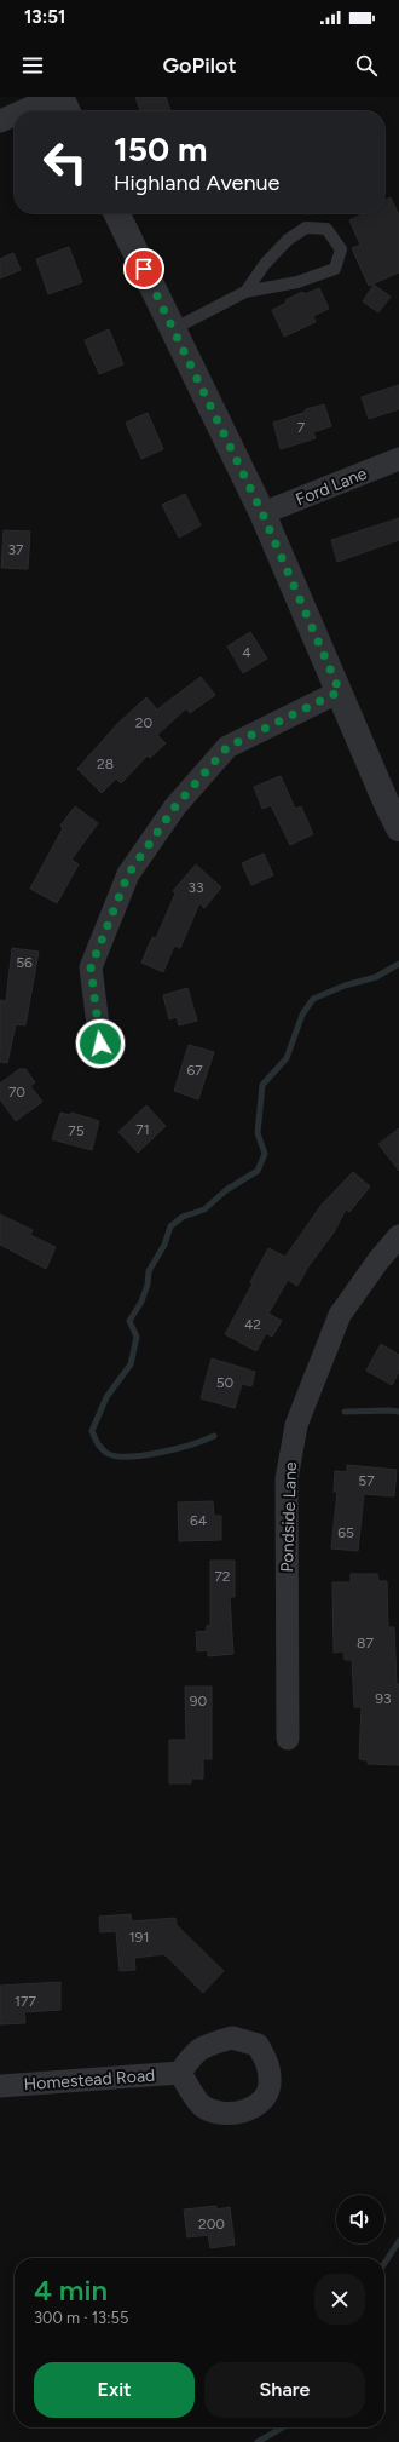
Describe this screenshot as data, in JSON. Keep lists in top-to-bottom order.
{
  "streets": {
    "street": ["Ford Lane", "Pondside Lane", "Homestead Road"]
  },
  "house_numbers": [
    "7",
    "37",
    "4",
    "20",
    "28",
    "33",
    "56",
    "67",
    "70",
    "71",
    "75",
    "42",
    "50",
    "57",
    "64",
    "65",
    "72",
    "87",
    "93",
    "90",
    "191",
    "177",
    "200"
  ],
  "page": {
    "status": "13:51",
    "header": "GoPilot",
    "turn": ["150 m", "Highland Avenue"],
    "heading": ["4 min", "300 m · 13:55"],
    "buttons": ["Exit", "Share"]
  }
}
